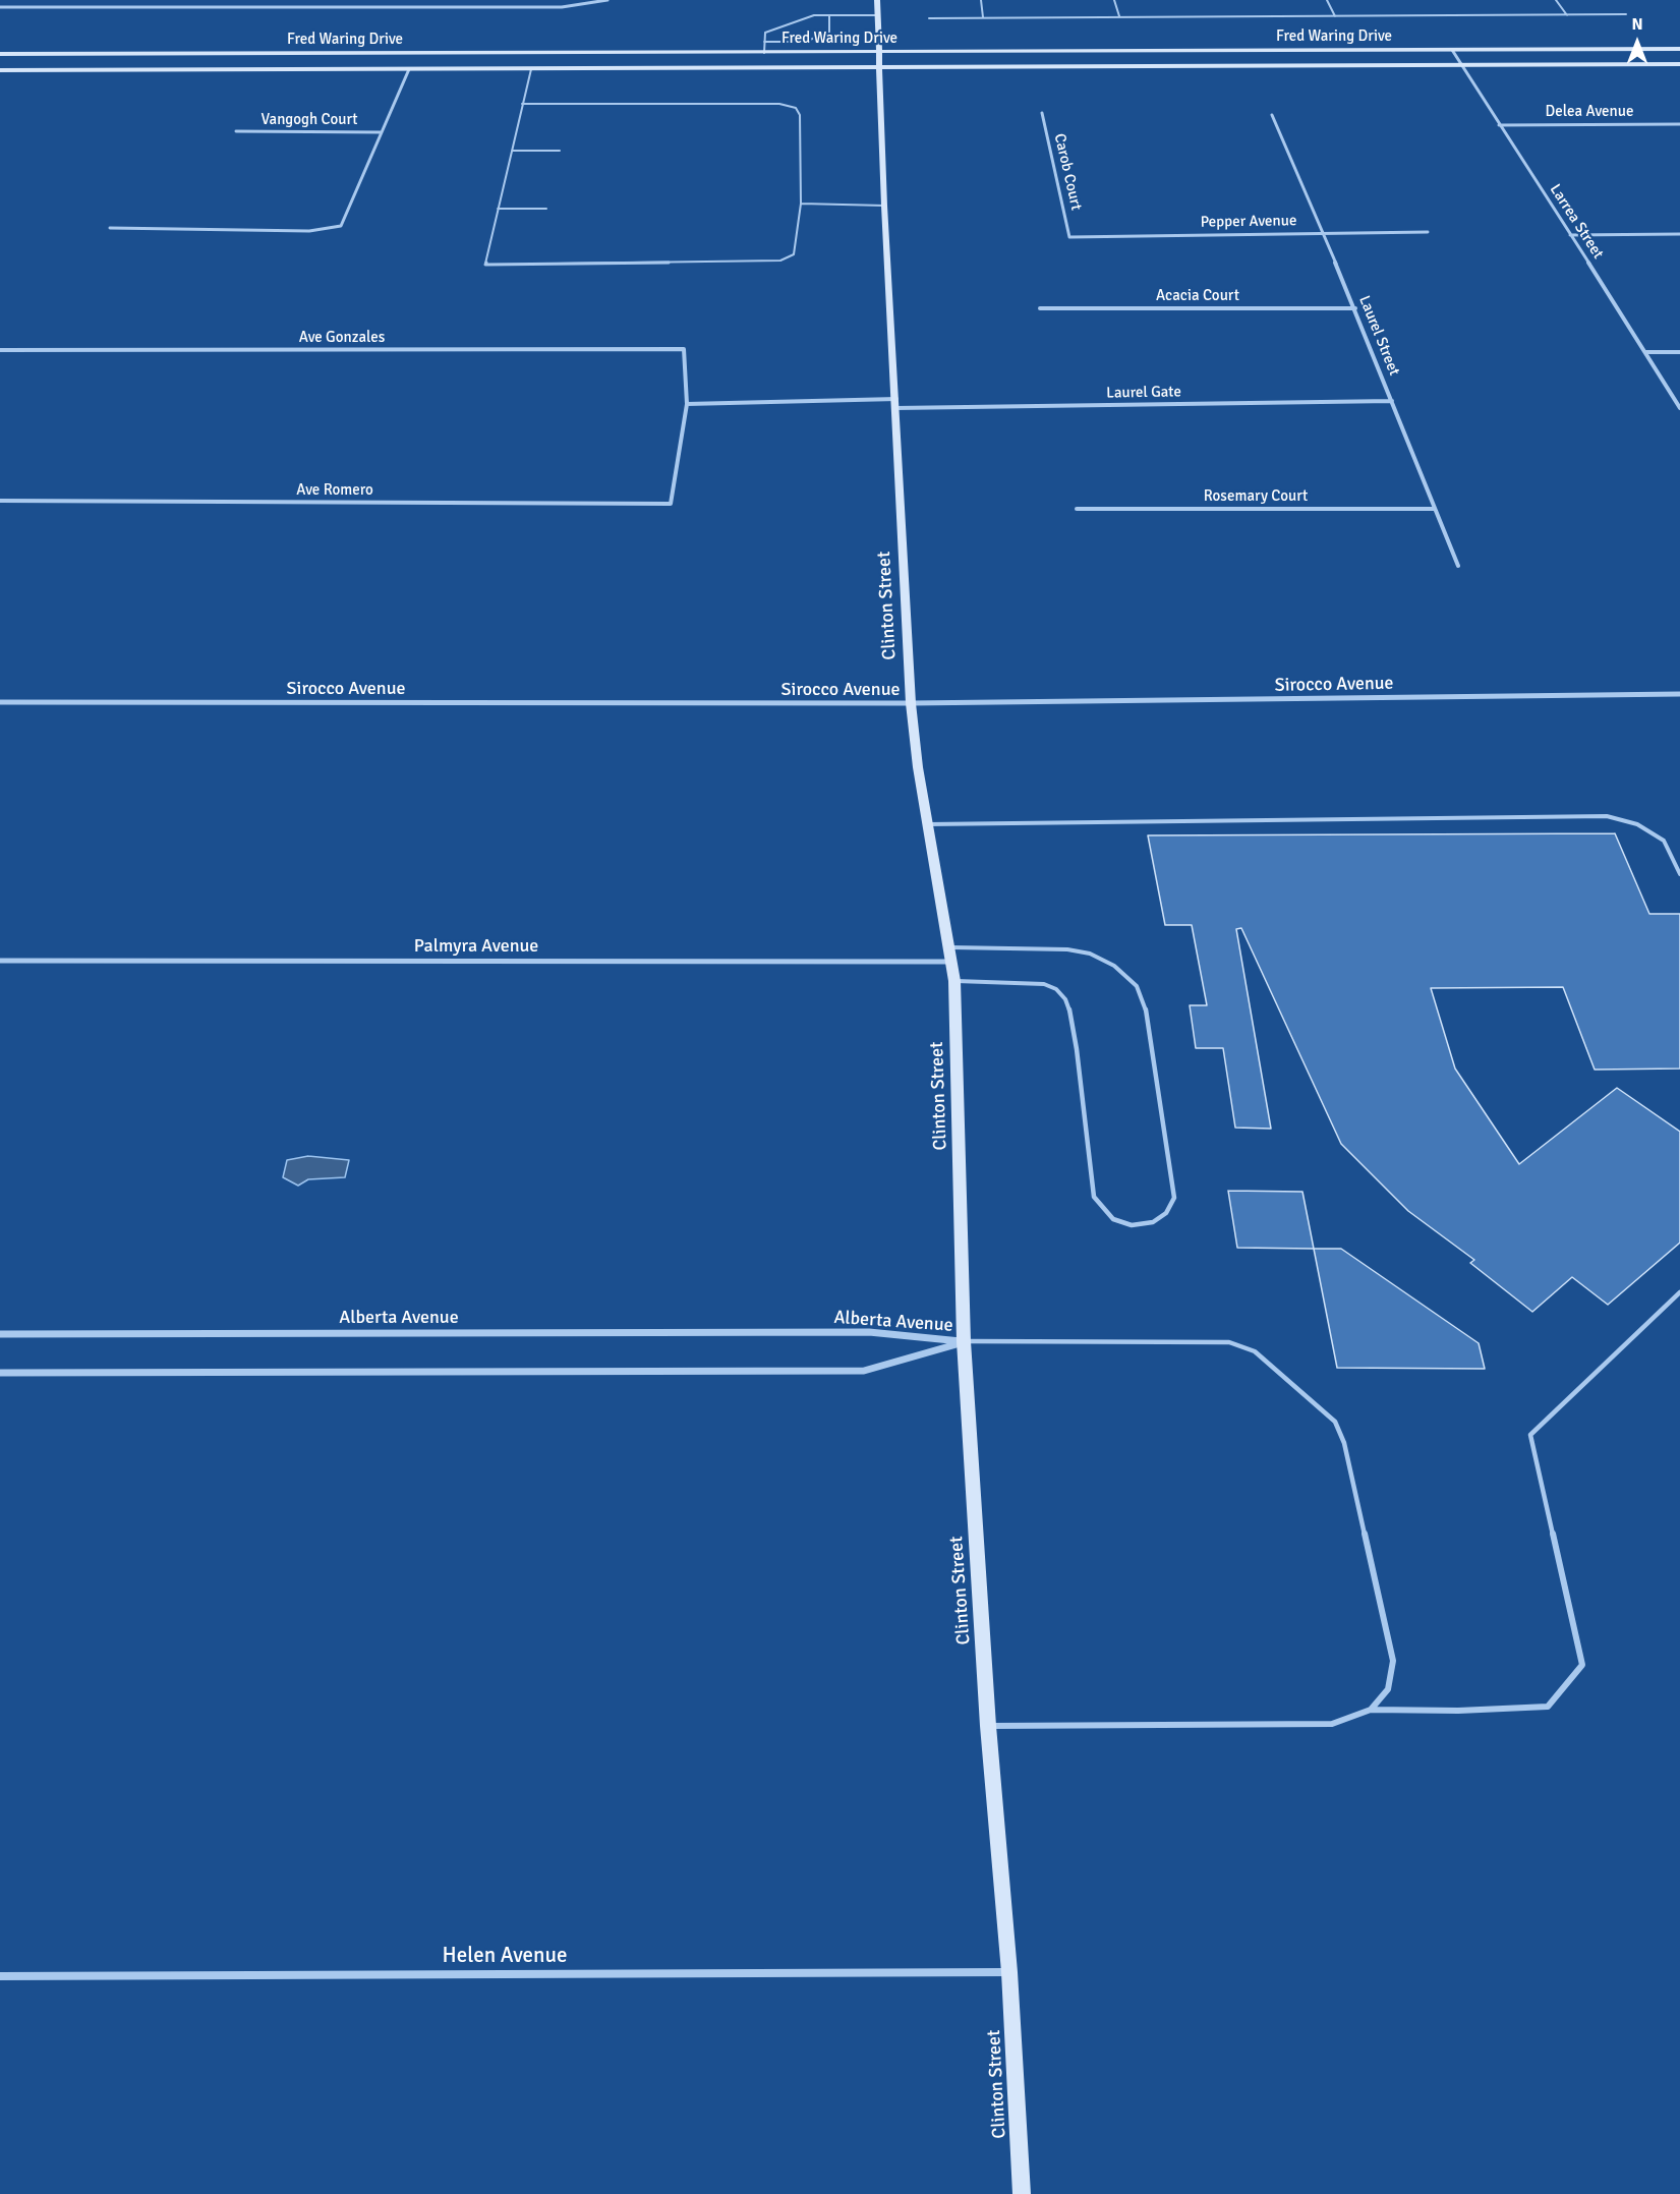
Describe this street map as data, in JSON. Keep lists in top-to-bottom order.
{
  "streets": {
    "main road": ["Fred Waring Drive", "Clinton Street"],
    "street": [
      "Delea Avenue",
      "Vangogh Court",
      "Carob Court",
      "Pepper Avenue",
      "Larrea Street",
      "Acacia Court",
      "Laurel Street",
      "Ave Gonzales",
      "Laurel Gate",
      "Ave Romero",
      "Rosemary Court",
      "Sirocco Avenue",
      "Palmyra Avenue",
      "Alberta Avenue",
      "Helen Avenue"
    ]
  },
  "crossings": [
    ["Fred Waring Drive", "Larrea Street"],
    ["Fred Waring Drive", "Clinton Street"],
    ["Delea Avenue", "Larrea Street"],
    ["Carob Court", "Pepper Avenue"],
    ["Pepper Avenue", "Laurel Street"],
    ["Acacia Court", "Laurel Street"],
    ["Laurel Street", "Laurel Gate"],
    ["Laurel Street", "Rosemary Court"],
    ["Ave Gonzales", "Laurel Gate"],
    ["Ave Gonzales", "Ave Romero"],
    ["Laurel Gate", "Ave Romero"],
    ["Laurel Gate", "Clinton Street"],
    ["Clinton Street", "Sirocco Avenue"],
    ["Clinton Street", "Palmyra Avenue"],
    ["Clinton Street", "Alberta Avenue"],
    ["Clinton Street", "Helen Avenue"]
  ],
  "north": "top"
}
